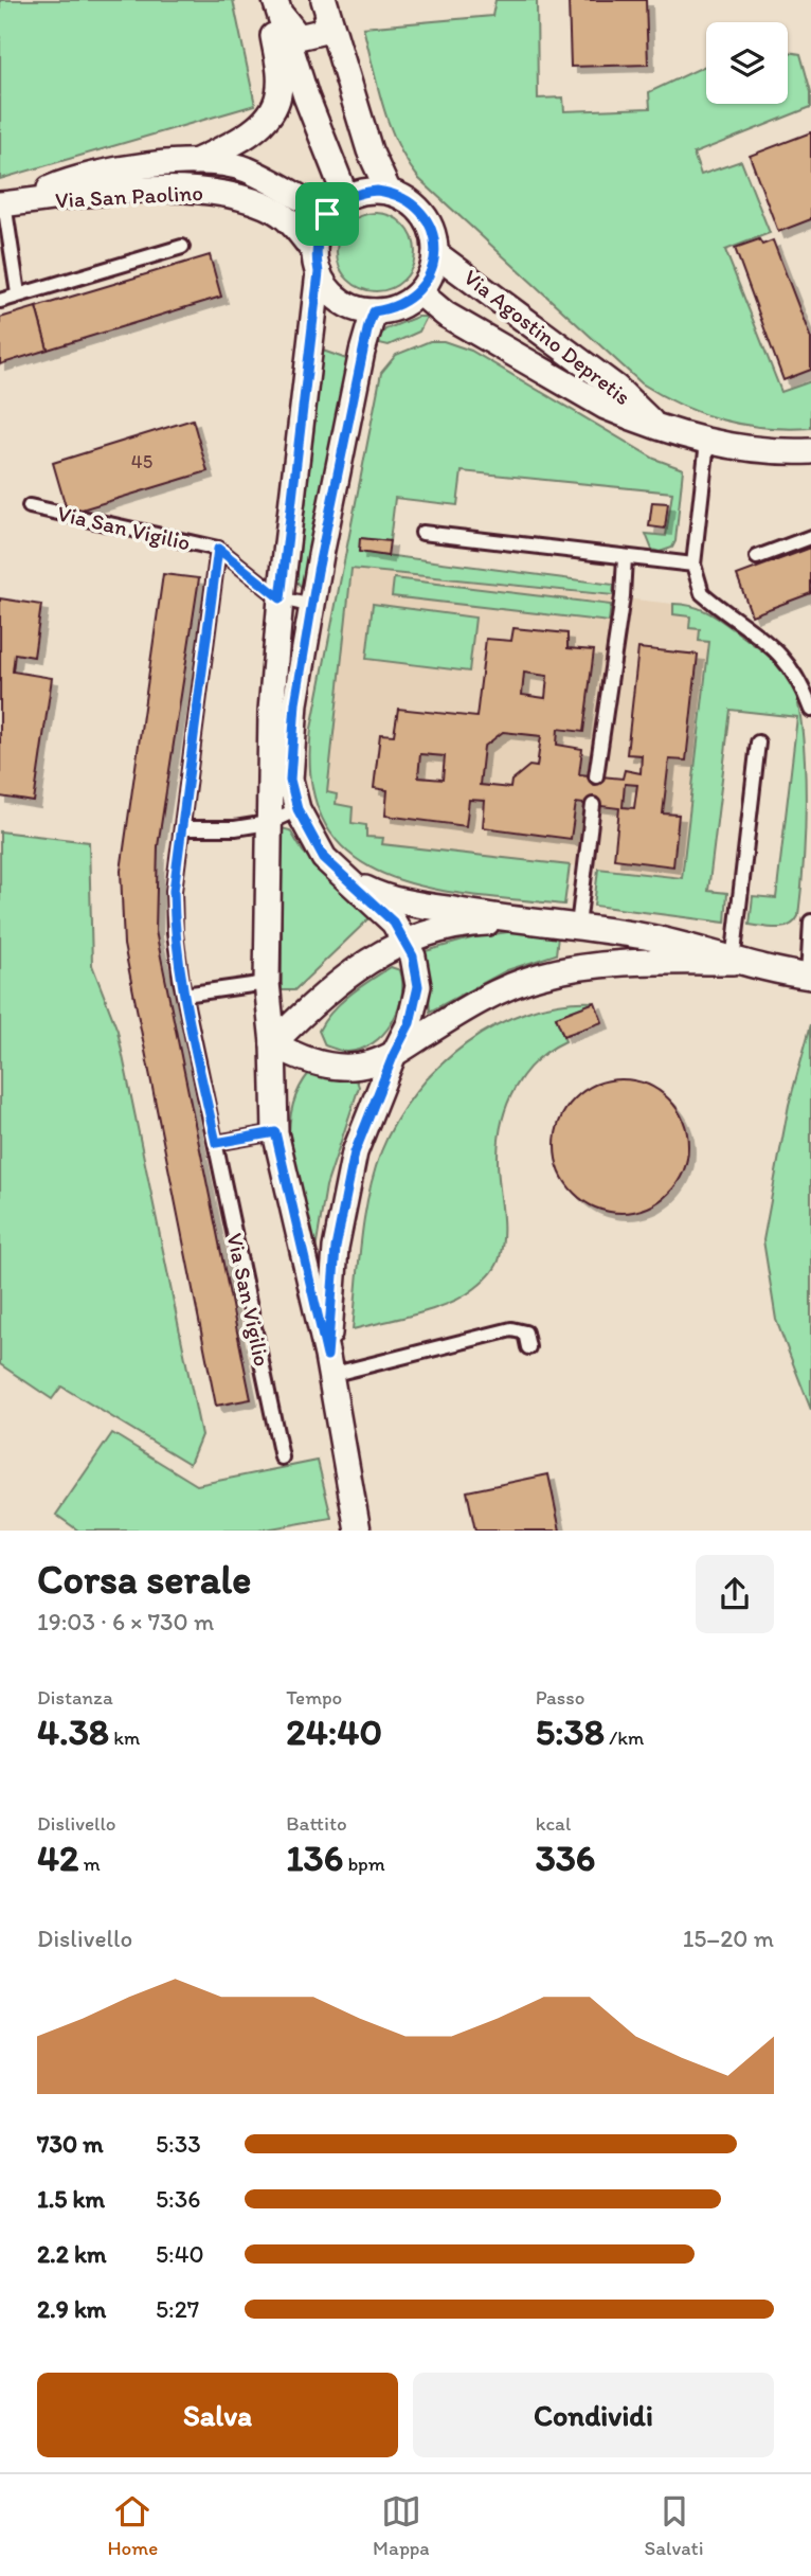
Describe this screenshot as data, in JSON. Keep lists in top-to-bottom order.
{
  "streets": {
    "street": ["Via San Paolino", "Via Agostino Depretis"],
    "lane": ["Via San Vigilio"]
  },
  "crossings": [
    ["Via San Paolino", "Via Agostino Depretis"]
  ],
  "house_numbers": ["45"],
  "page": {
    "heading": ["Corsa serale", "19:03 · 6 × 730 m"],
    "stats": [
      ["Distanza", "4.38 km"],
      ["Tempo", "24:40"],
      ["Passo", "5:38 /km"],
      ["Dislivello", "42 m"],
      ["Battito", "136 bpm"],
      ["kcal", "336"]
    ],
    "chart": ["Dislivello", "15–20 m"],
    "list": [
      {
        "name": "730 m",
        "note": "5:33"
      },
      {
        "name": "1.5 km",
        "note": "5:36"
      },
      {
        "name": "2.2 km",
        "note": "5:40"
      },
      {
        "name": "2.9 km",
        "note": "5:27"
      }
    ],
    "buttons": ["Salva", "Condividi"],
    "tabs": ["Home", "Mappa", "Salvati"]
  }
}
